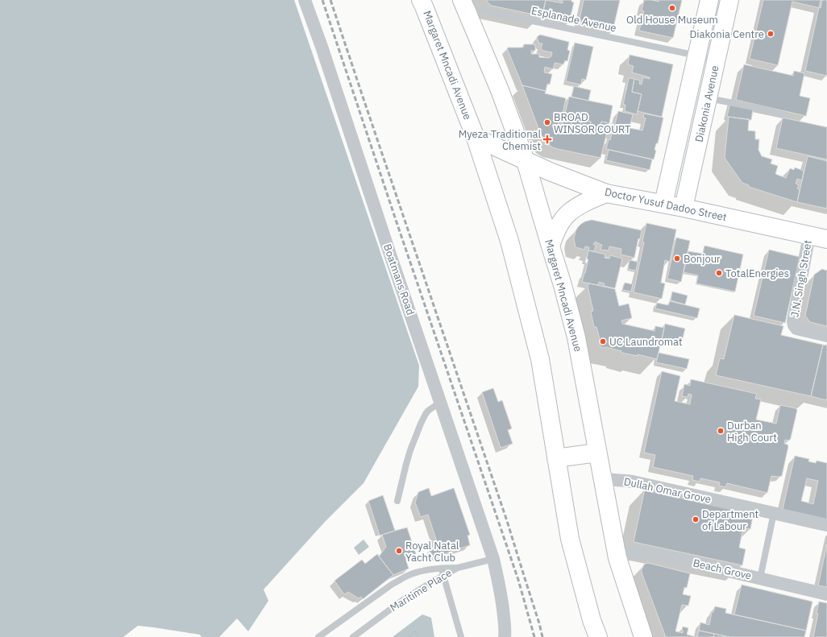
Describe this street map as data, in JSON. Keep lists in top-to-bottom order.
{
  "streets": {
    "main road": ["Margaret Mncadi Avenue", "Diakonia Avenue", "Doctor Yusuf Dadoo Street"],
    "street": [
      "J.N. Singh Street",
      "Boatmans Road",
      "Dullah Omar Grove",
      "Beach Grove"
    ],
    "lane": ["Esplanade Avenue", "Maritime Place"]
  },
  "crossings": [
    ["Esplanade Avenue", "Margaret Mncadi Avenue"],
    ["Esplanade Avenue", "Diakonia Avenue"],
    ["Margaret Mncadi Avenue", "Doctor Yusuf Dadoo Street"],
    ["Margaret Mncadi Avenue", "Dullah Omar Grove"],
    ["Margaret Mncadi Avenue", "Beach Grove"],
    ["Diakonia Avenue", "Doctor Yusuf Dadoo Street"],
    ["Doctor Yusuf Dadoo Street", "J.N. Singh Street"],
    ["Boatmans Road", "Maritime Place"]
  ],
  "places": {
    "other": [
      "Old House Museum",
      "Diakonia Centre",
      "BROAD WINSOR COURT",
      "Bonjour",
      "TotalEnergies",
      "UC Laundromat",
      "Durban High Court",
      "Department of Labour",
      "Royal Natal Yacht Club"
    ],
    "health": ["Myeza Traditional Chemist"]
  }
}
